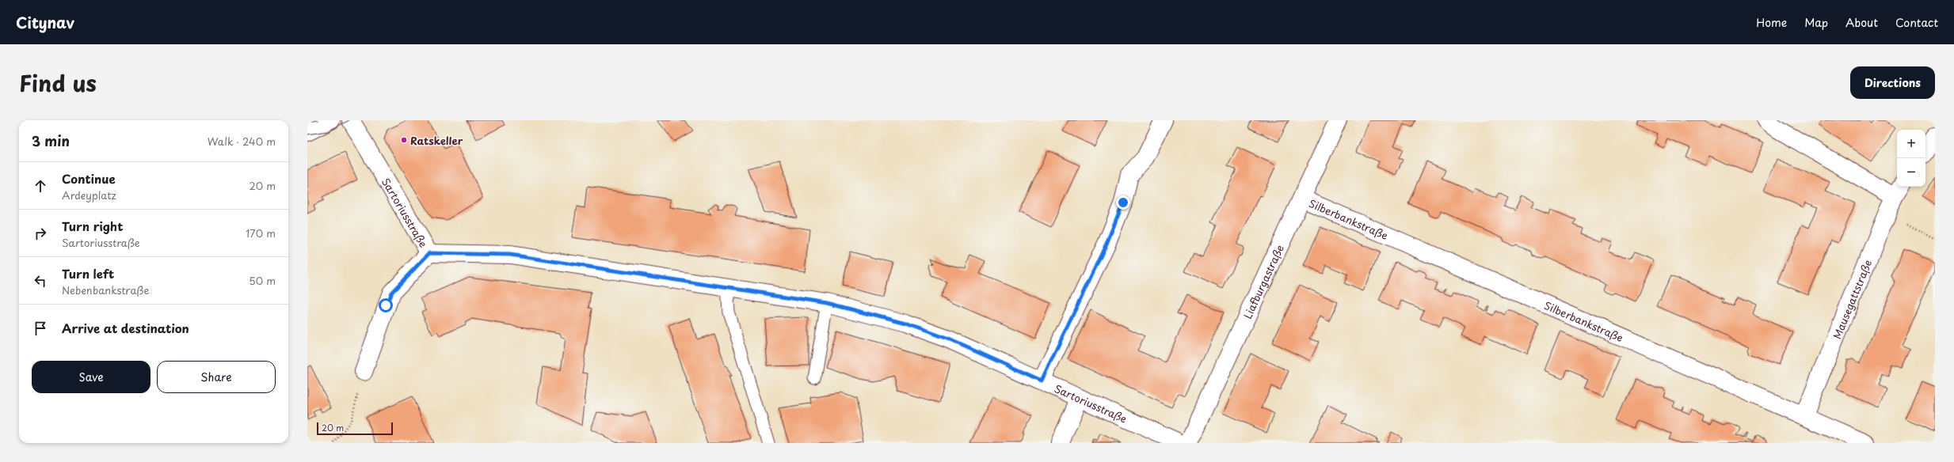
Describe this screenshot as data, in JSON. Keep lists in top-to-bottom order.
{
  "streets": {
    "street": [
      "Sartoriusstraße",
      "Silberbankstraße",
      "Liafburgastraße",
      "Mausegattstraße"
    ]
  },
  "crossings": [
    ["Silberbankstraße", "Liafburgastraße"],
    ["Silberbankstraße", "Mausegattstraße"]
  ],
  "places": ["Ratskeller"],
  "scale_bar": "20 m",
  "page": {
    "header": "Citynav",
    "nav": [
      "Home",
      "Map",
      "About",
      "Contact"
    ],
    "title": "Find us",
    "buttons": [
      "Directions",
      ["Save", "Share"]
    ],
    "heading": ["3 min", "Walk · 240 m"],
    "map_buttons": ["+", "−"],
    "list": [
      ["Continue", "Ardeyplatz", "20 m"],
      ["Turn right", "Sartoriusstraße", "170 m"],
      ["Turn left", "Nebenbankstraße", "50 m"],
      "Arrive at destination"
    ],
    "scale": "20 m"
  }
}
